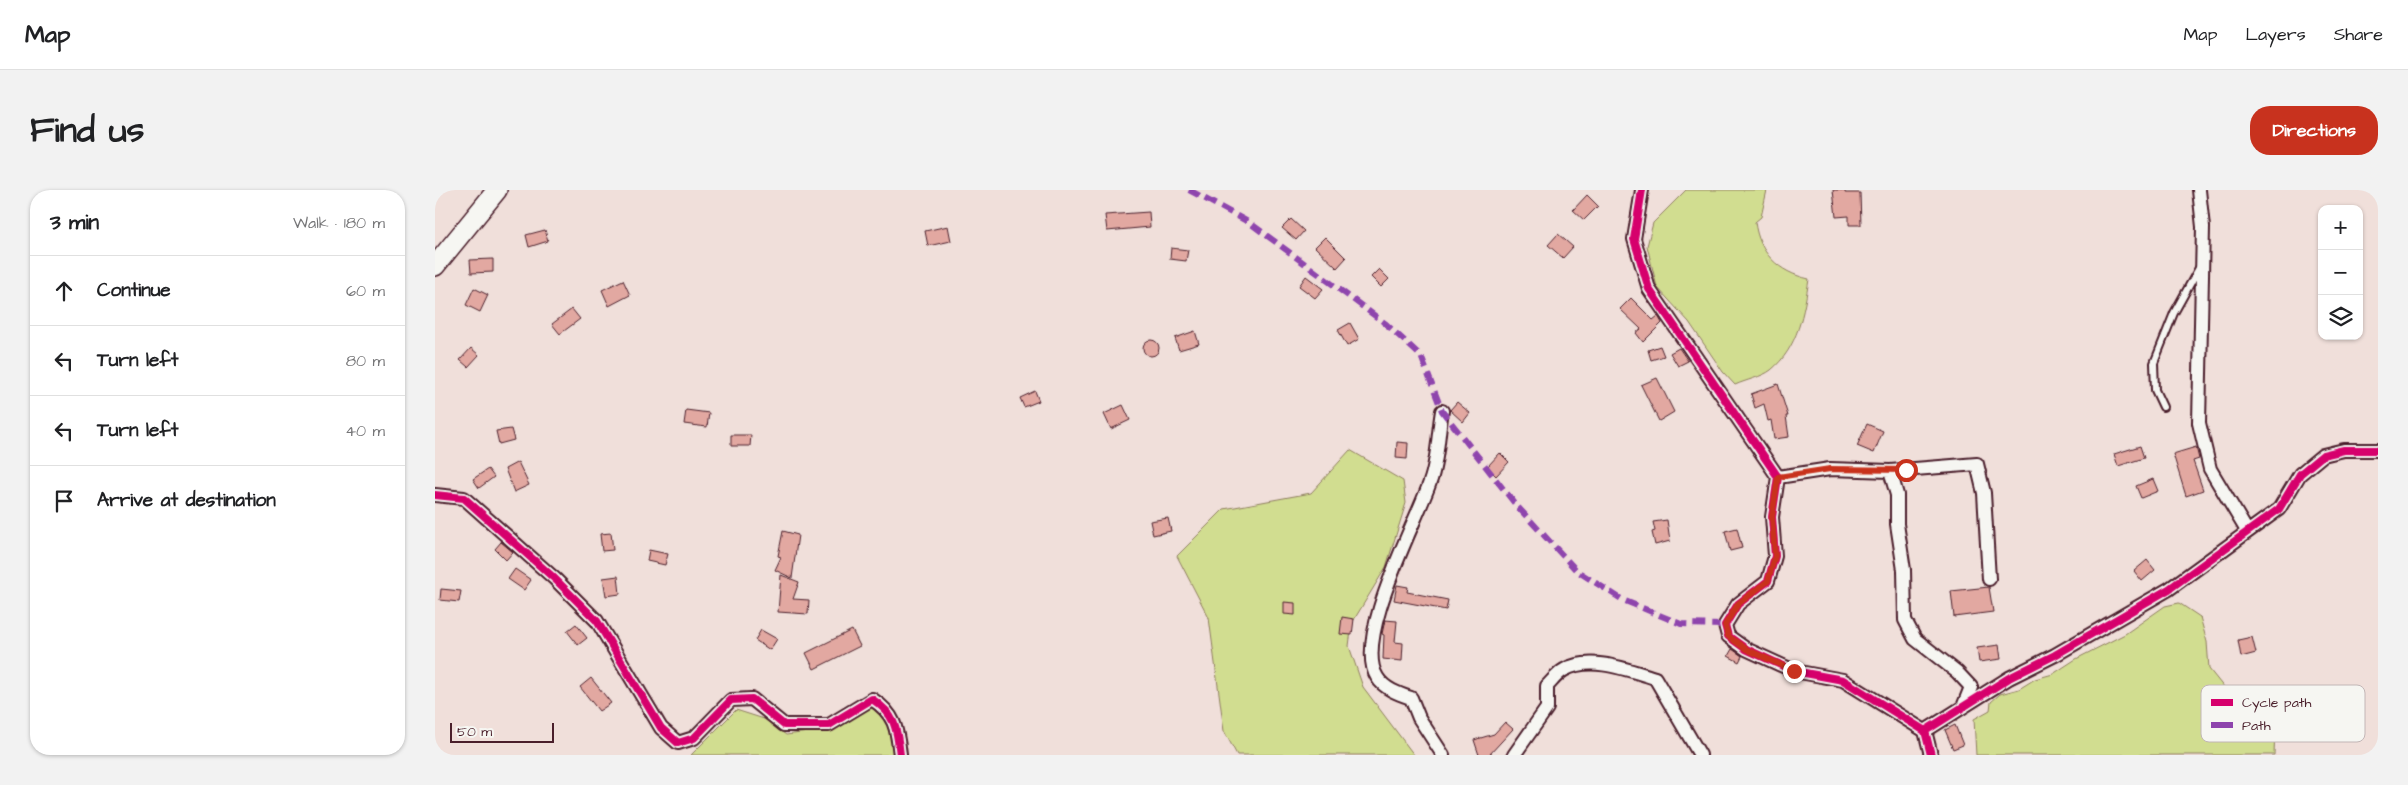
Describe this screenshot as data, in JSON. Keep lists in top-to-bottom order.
{
  "legend": ["Cycle path", "Path"],
  "scale_bar": "50 m",
  "page": {
    "header": "Map",
    "nav": ["Map", "Layers", "Share"],
    "title": "Find us",
    "buttons": "Directions",
    "heading": ["3 min", "Walk · 180 m"],
    "map_buttons": ["+", "−"],
    "list": [
      ["Continue", "60 m"],
      ["Turn left", "80 m"],
      ["Turn left", "40 m"],
      "Arrive at destination"
    ],
    "scale": "50 m"
  }
}
